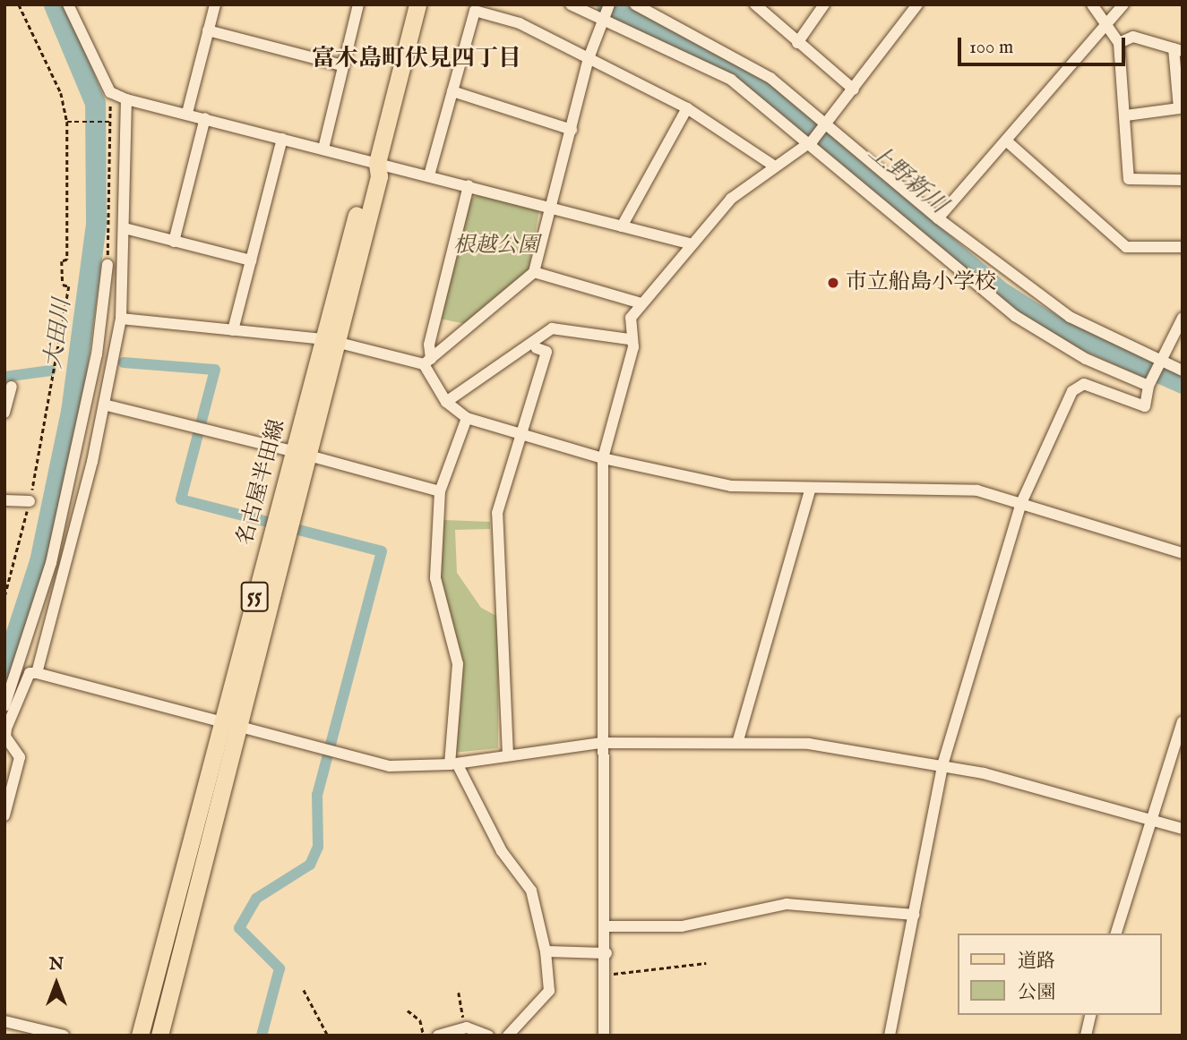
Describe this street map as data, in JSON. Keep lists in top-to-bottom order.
{
  "streets": {
    "main road": ["名古屋半田線", "55"]
  },
  "districts": ["富木島町伏見四丁目"],
  "water": ["上野新川", "大田川"],
  "parks": ["根越公園"],
  "places": ["市立船島小学校"],
  "legend": ["道路", "公園"],
  "scale_bar": "100 m",
  "north": "top"
}
